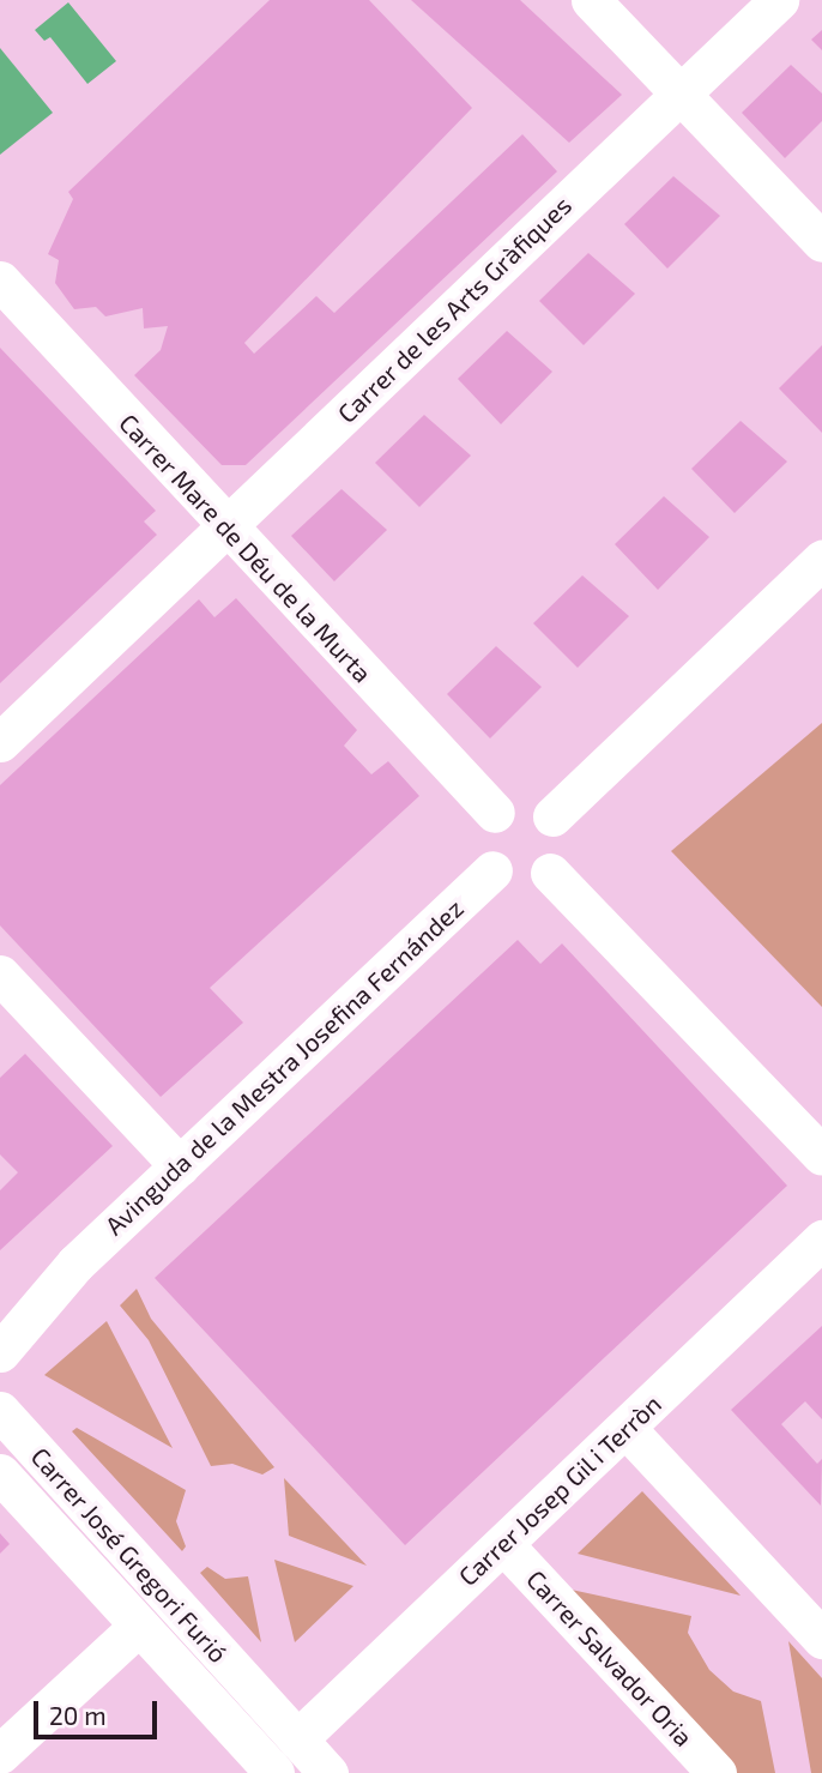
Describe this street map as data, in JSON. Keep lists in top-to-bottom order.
{
  "streets": {
    "street": [
      "Carrer de les Arts Gràfiques",
      "Carrer Mare de Déu de la Murta",
      "Avinguda de la Mestra Josefina Fernández",
      "Carrer Josep Gil i Terròn",
      "Carrer José Gregori Furió",
      "Carrer Salvador Oria"
    ]
  },
  "crossings": [
    ["Carrer de les Arts Gràfiques", "Carrer Mare de Déu de la Murta"],
    ["Carrer Mare de Déu de la Murta", "Avinguda de la Mestra Josefina Fernández"],
    ["Carrer Josep Gil i Terròn", "Carrer José Gregori Furió"],
    ["Carrer Josep Gil i Terròn", "Carrer Salvador Oria"]
  ],
  "scale_bar": "20 m"
}
